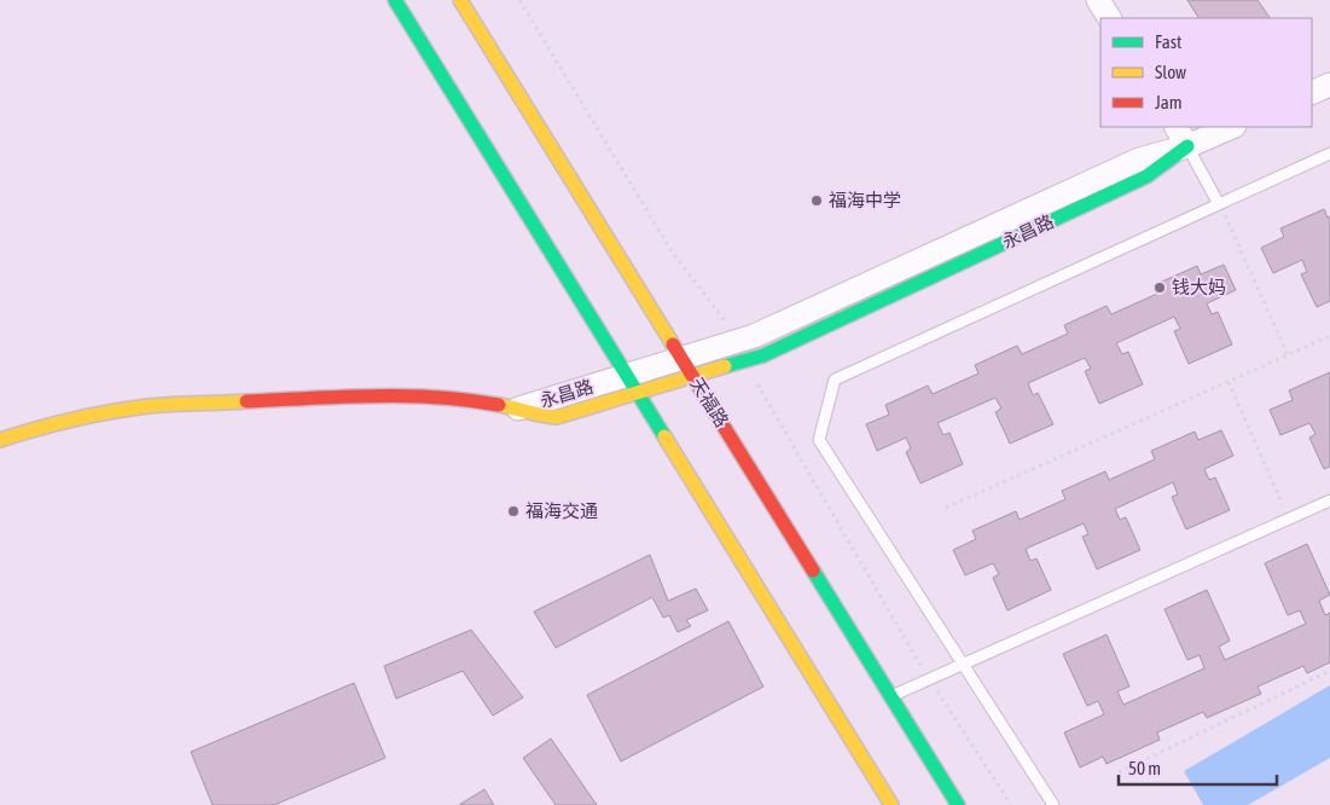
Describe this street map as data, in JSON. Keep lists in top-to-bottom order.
{
  "streets": {
    "main road": ["天福路"],
    "street": ["永昌路"]
  },
  "crossings": [
    ["永昌路", "天福路"]
  ],
  "places": ["福海中学", "钱大妈", "福海交通"],
  "legend": ["Fast", "Slow", "Jam"],
  "scale_bar": "50 m"
}
